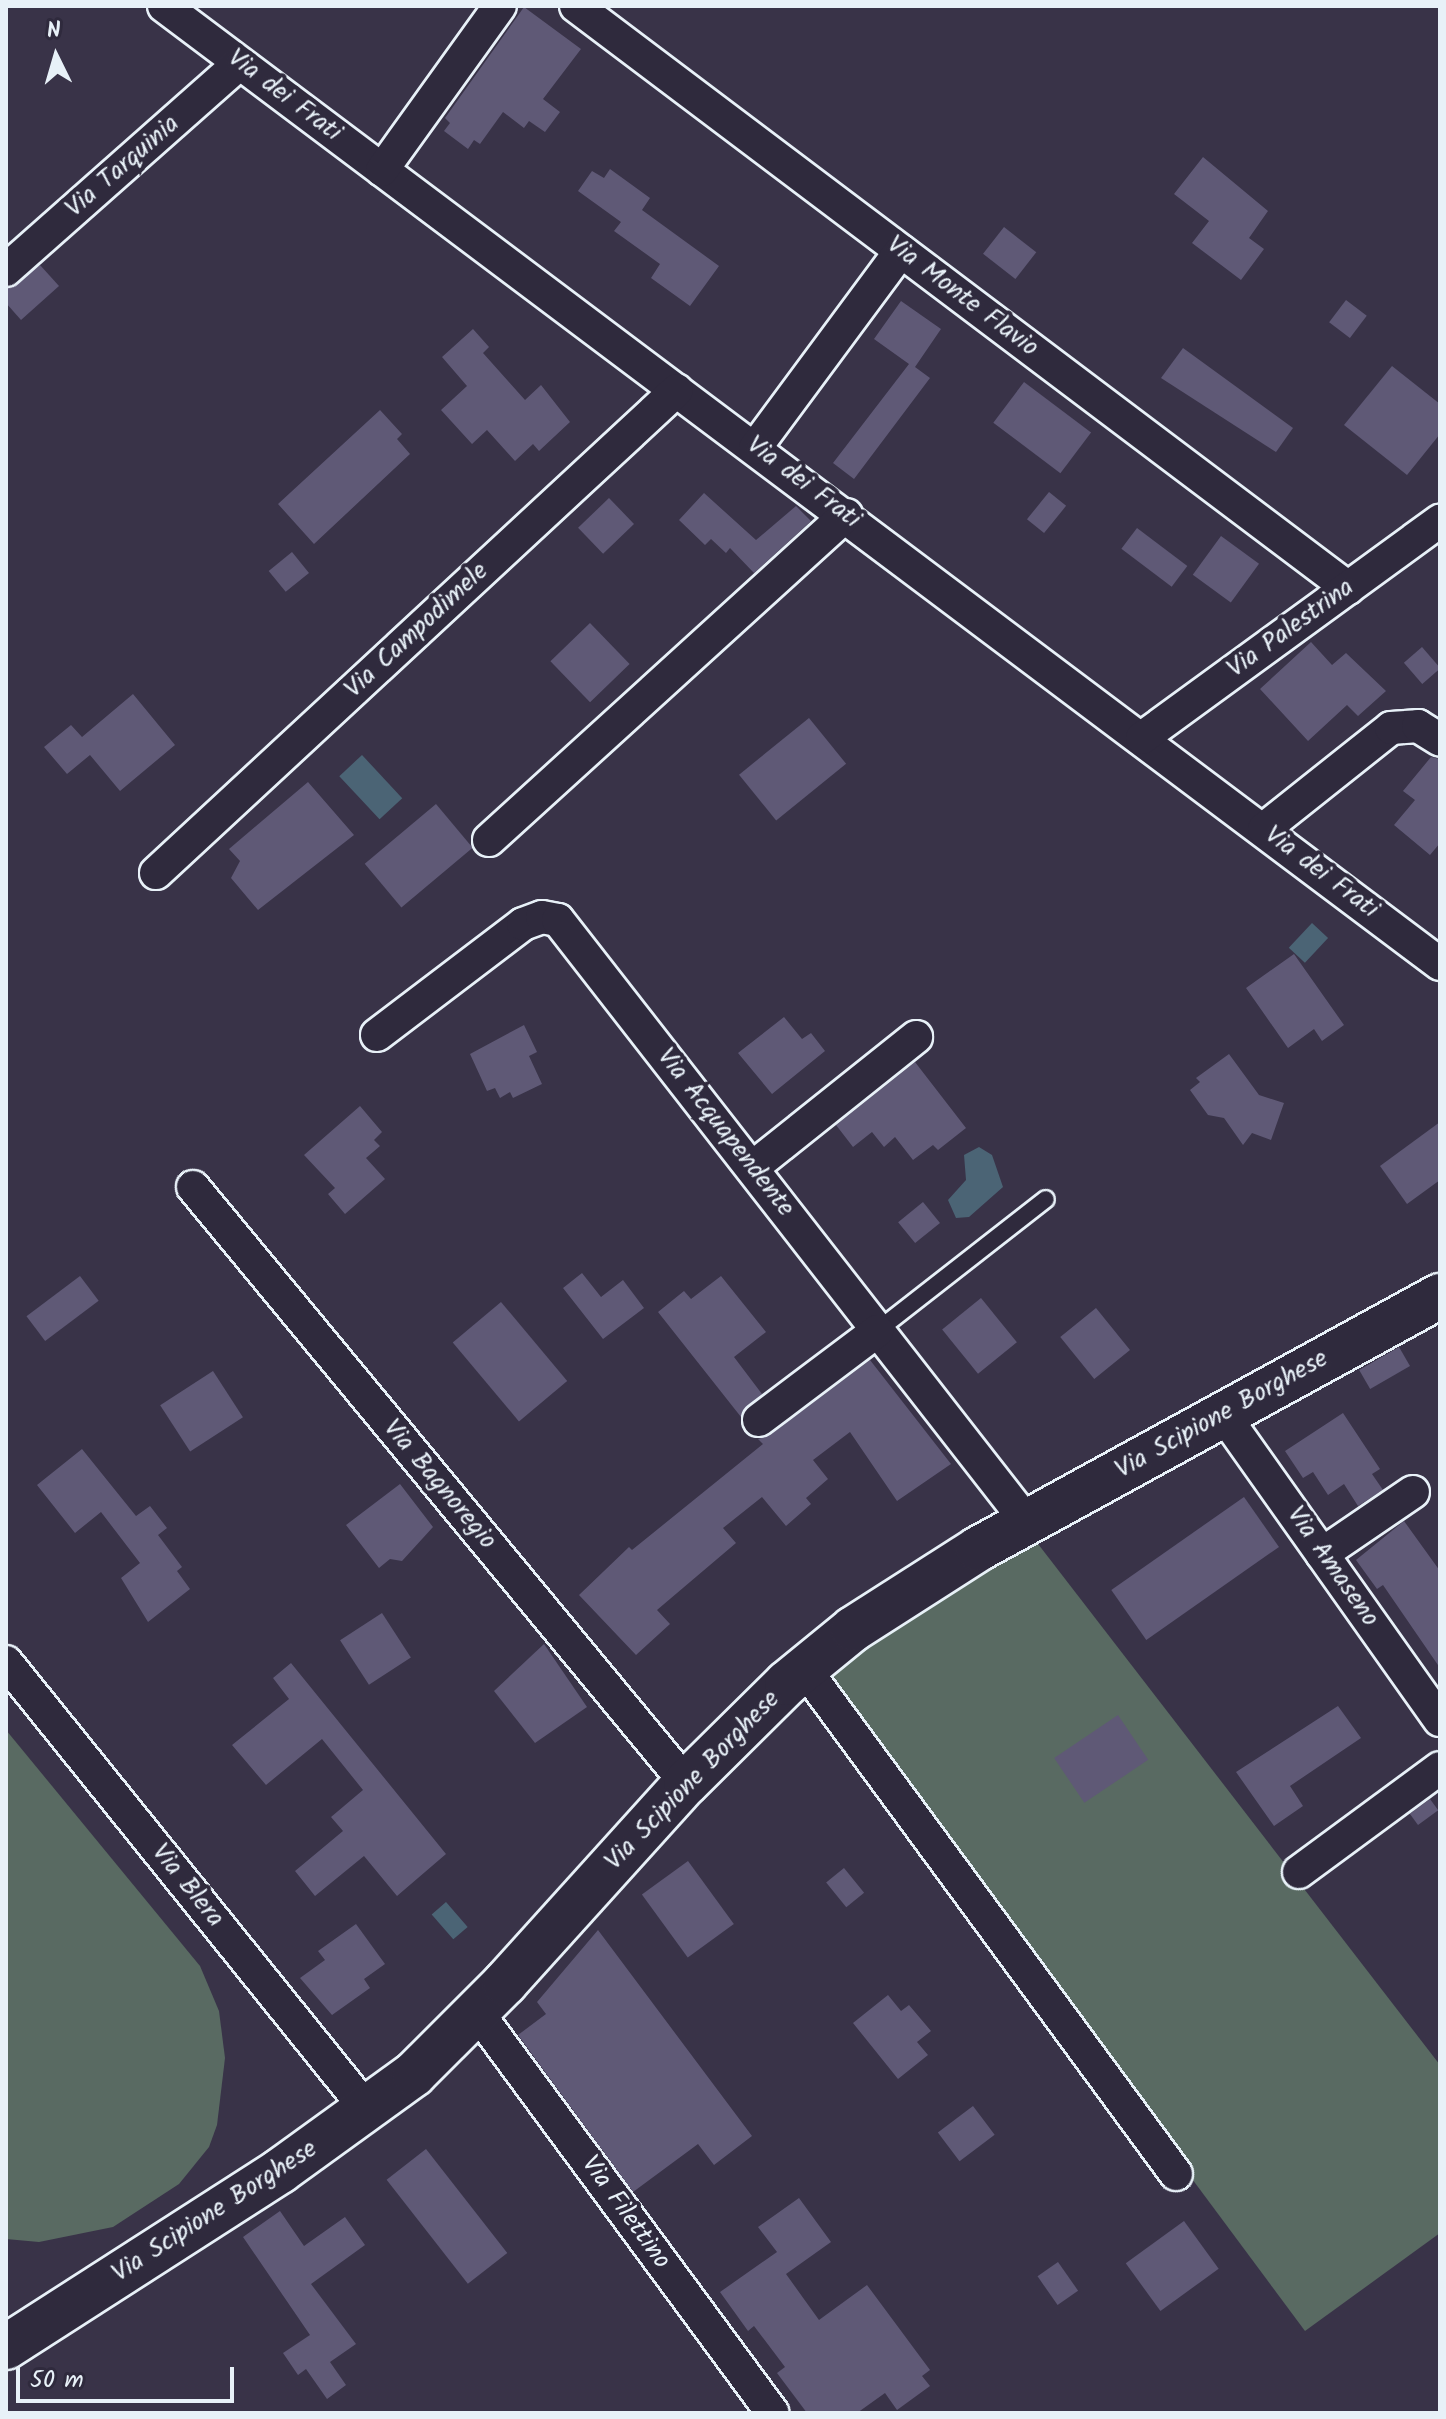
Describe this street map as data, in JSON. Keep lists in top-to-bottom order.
{
  "streets": {
    "main road": ["Via Scipione Borghese"],
    "street": [
      "Via dei Frati",
      "Via Tarquinia",
      "Via Monte Flavio",
      "Via Palestrina",
      "Via Campodimele",
      "Via Acquapendente",
      "Via Bagnoregio",
      "Via Amaseno",
      "Via Blera",
      "Via Filettino"
    ]
  },
  "crossings": [
    ["Via dei Frati", "Via Tarquinia"],
    ["Via dei Frati", "Via Palestrina"],
    ["Via dei Frati", "Via Campodimele"],
    ["Via Monte Flavio", "Via Palestrina"],
    ["Via Acquapendente", "Via Scipione Borghese"],
    ["Via Scipione Borghese", "Via Bagnoregio"],
    ["Via Scipione Borghese", "Via Amaseno"],
    ["Via Scipione Borghese", "Via Blera"],
    ["Via Scipione Borghese", "Via Filettino"]
  ],
  "scale_bar": "50 m",
  "north": "top"
}
